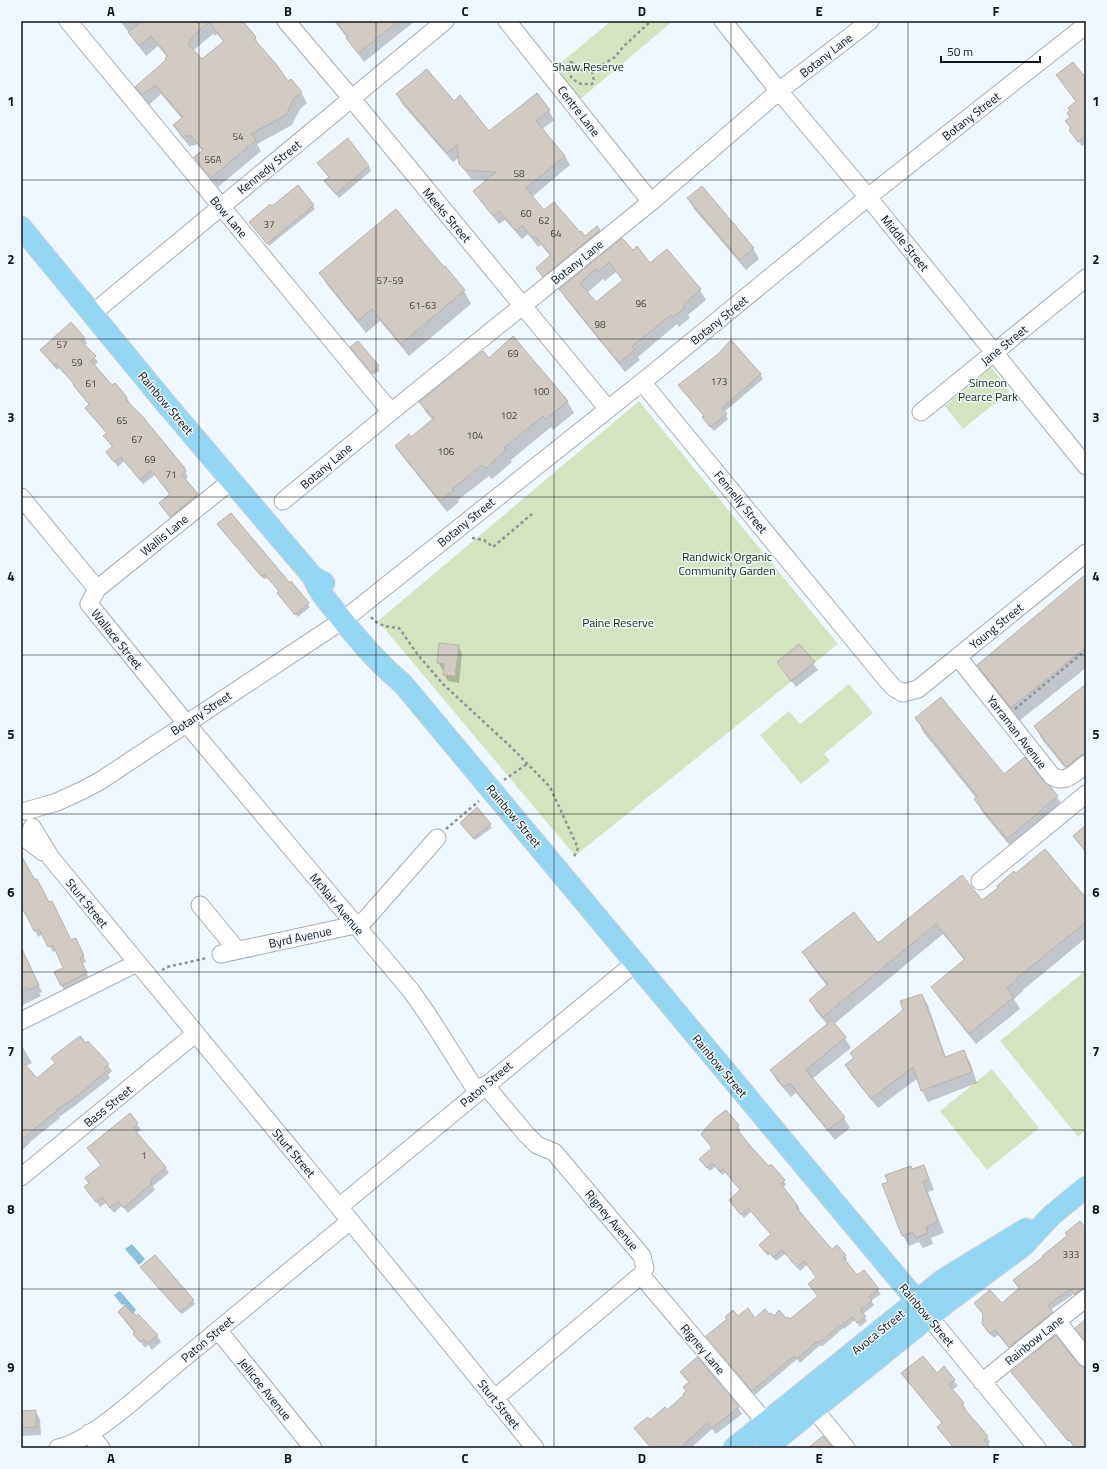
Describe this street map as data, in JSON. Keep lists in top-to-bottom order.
{
  "streets": {
    "main road": ["Rainbow Street", "Avoca Street"],
    "street": [
      "Botany Lane",
      "Centre Lane",
      "Botany Street",
      "Kennedy Street",
      "Meeks Street",
      "Bow Lane",
      "Middle Street",
      "Jane Street",
      "Fennelly Street",
      "Wallis Lane",
      "Young Street",
      "Wallace Street",
      "Yarraman Avenue",
      "Sturt Street",
      "McNair Avenue",
      "Byrd Avenue",
      "Paton Street",
      "Bass Street",
      "Rigney Avenue",
      "Rainbow Lane",
      "Rigney Lane",
      "Jellicoe Avenue"
    ]
  },
  "crossings": [
    ["Botany Lane", "Centre Lane"],
    ["Botany Lane", "Meeks Street"],
    ["Botany Lane", "Bow Lane"],
    ["Botany Lane", "Middle Street"],
    ["Botany Street", "Meeks Street"],
    ["Botany Street", "Middle Street"],
    ["Botany Street", "Rainbow Street"],
    ["Botany Street", "Fennelly Street"],
    ["Botany Street", "Wallace Street"],
    ["Botany Street", "Sturt Street"],
    ["Botany Street", "McNair Avenue"],
    ["Kennedy Street", "Meeks Street"],
    ["Kennedy Street", "Bow Lane"],
    ["Kennedy Street", "Rainbow Street"],
    ["Middle Street", "Jane Street"],
    ["Rainbow Street", "Wallis Lane"],
    ["Rainbow Street", "Paton Street"],
    ["Rainbow Street", "Avoca Street"],
    ["Rainbow Street", "Rainbow Lane"],
    ["Fennelly Street", "Young Street"],
    ["Wallis Lane", "Wallace Street"],
    ["Young Street", "Yarraman Avenue"],
    ["Wallace Street", "McNair Avenue"],
    ["Sturt Street", "Paton Street"],
    ["Sturt Street", "Bass Street"],
    ["McNair Avenue", "Byrd Avenue"],
    ["McNair Avenue", "Paton Street"],
    ["McNair Avenue", "Rigney Avenue"],
    ["Paton Street", "Rigney Avenue"],
    ["Paton Street", "Jellicoe Avenue"],
    ["Rigney Avenue", "Rigney Lane"],
    ["Avoca Street", "Rigney Lane"]
  ],
  "parks": [
    "Shaw Reserve",
    "Simeon Pearce Park",
    "Randwick Organic Community Garden",
    "Paine Reserve"
  ],
  "house_numbers": [
    "54",
    "56A",
    "58",
    "60",
    "62",
    "37",
    "64",
    "57-59",
    "96",
    "61-63",
    "98",
    "57",
    "69",
    "59",
    "173",
    "61",
    "100",
    "102",
    "65",
    "104",
    "67",
    "106",
    "69",
    "71",
    "1",
    "333"
  ],
  "scale_bar": "50 m",
  "grid": {
    "columns": [
      "A",
      "B",
      "C",
      "D",
      "E",
      "F"
    ],
    "rows": [
      "1",
      "2",
      "3",
      "4",
      "5",
      "6",
      "7",
      "8",
      "9"
    ]
  }
}
